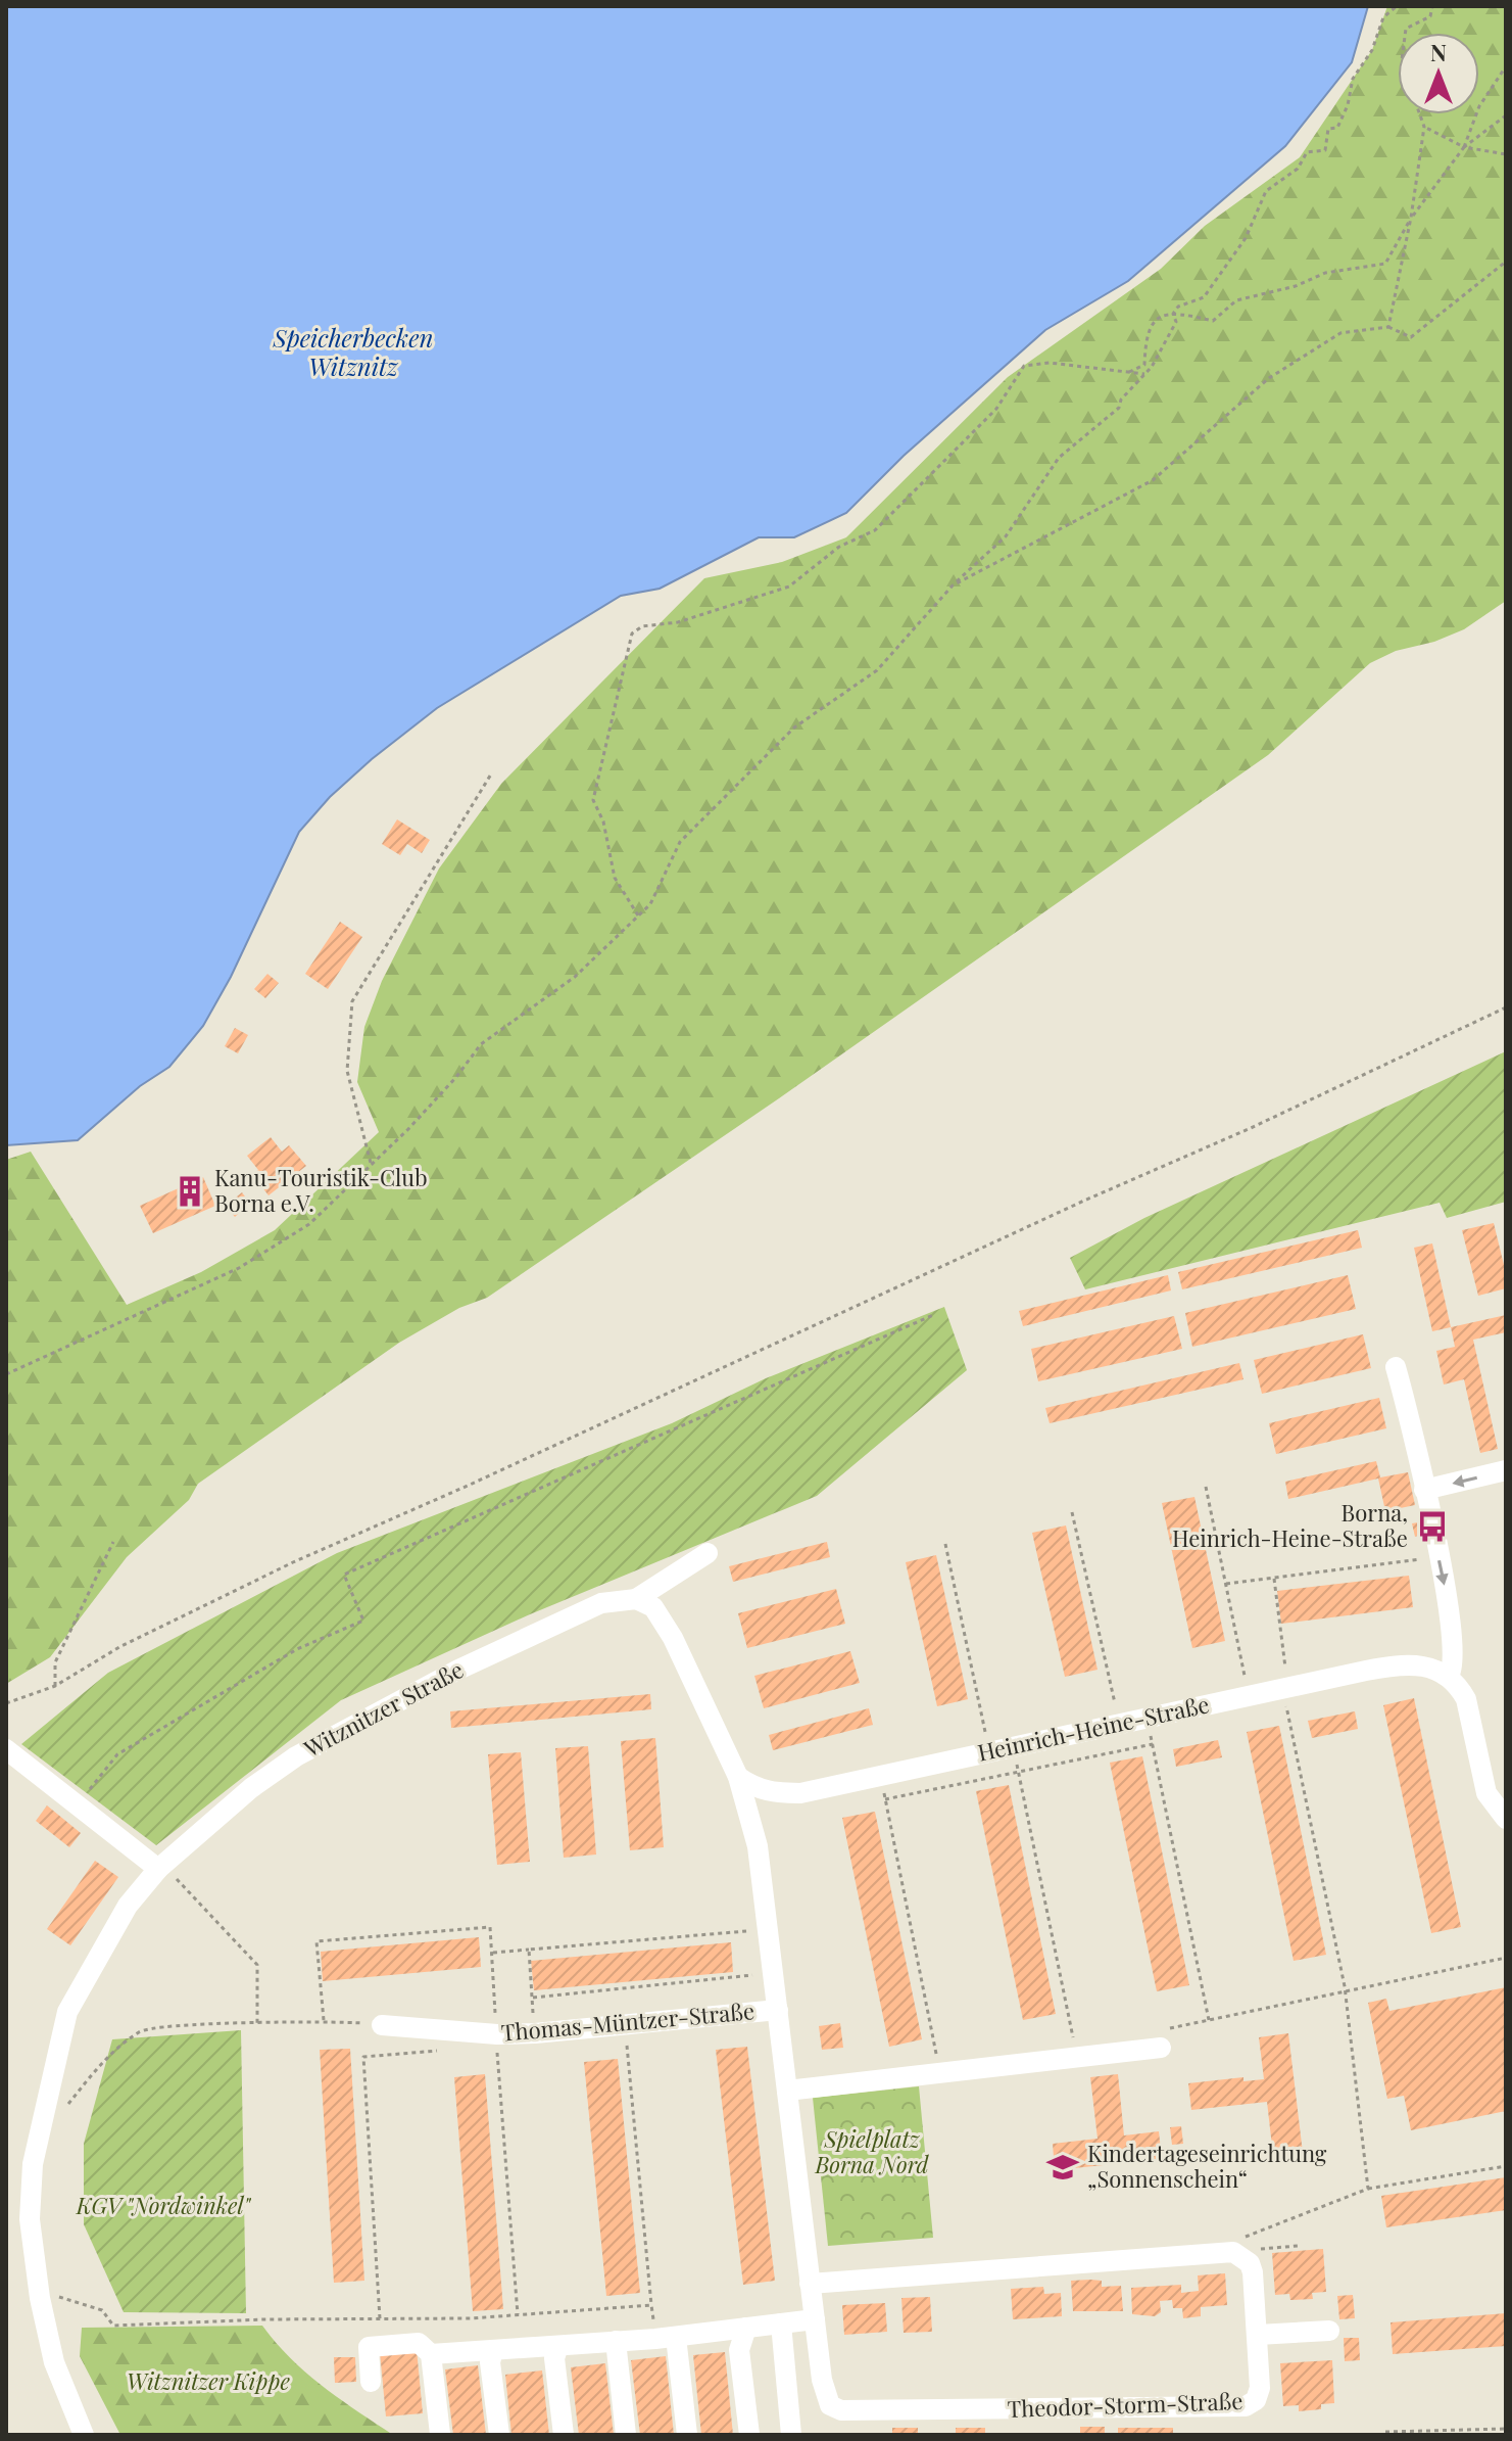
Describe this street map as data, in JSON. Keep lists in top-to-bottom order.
{
  "streets": {
    "street": [
      "Witznitzer Straße",
      "Heinrich-Heine-Straße",
      "Thomas-Müntzer-Straße",
      "Theodor-Storm-Straße"
    ]
  },
  "crossings": [
    ["Heinrich-Heine-Straße", "Thomas-Müntzer-Straße"],
    ["Thomas-Müntzer-Straße", "Theodor-Storm-Straße"]
  ],
  "water": ["Speicherbecken Witznitz"],
  "parks": ["Spielplatz Borna Nord", "KGV \"Nordwinkel\"", "Witznitzer Kippe"],
  "places": {
    "building": ["Kanu-Touristik-Club Borna e.V."],
    "bus stop": ["Borna, Heinrich-Heine-Straße"],
    "school or university": ["Kindertageseinrichtung „Sonnenschein“"]
  },
  "north": "top"
}
